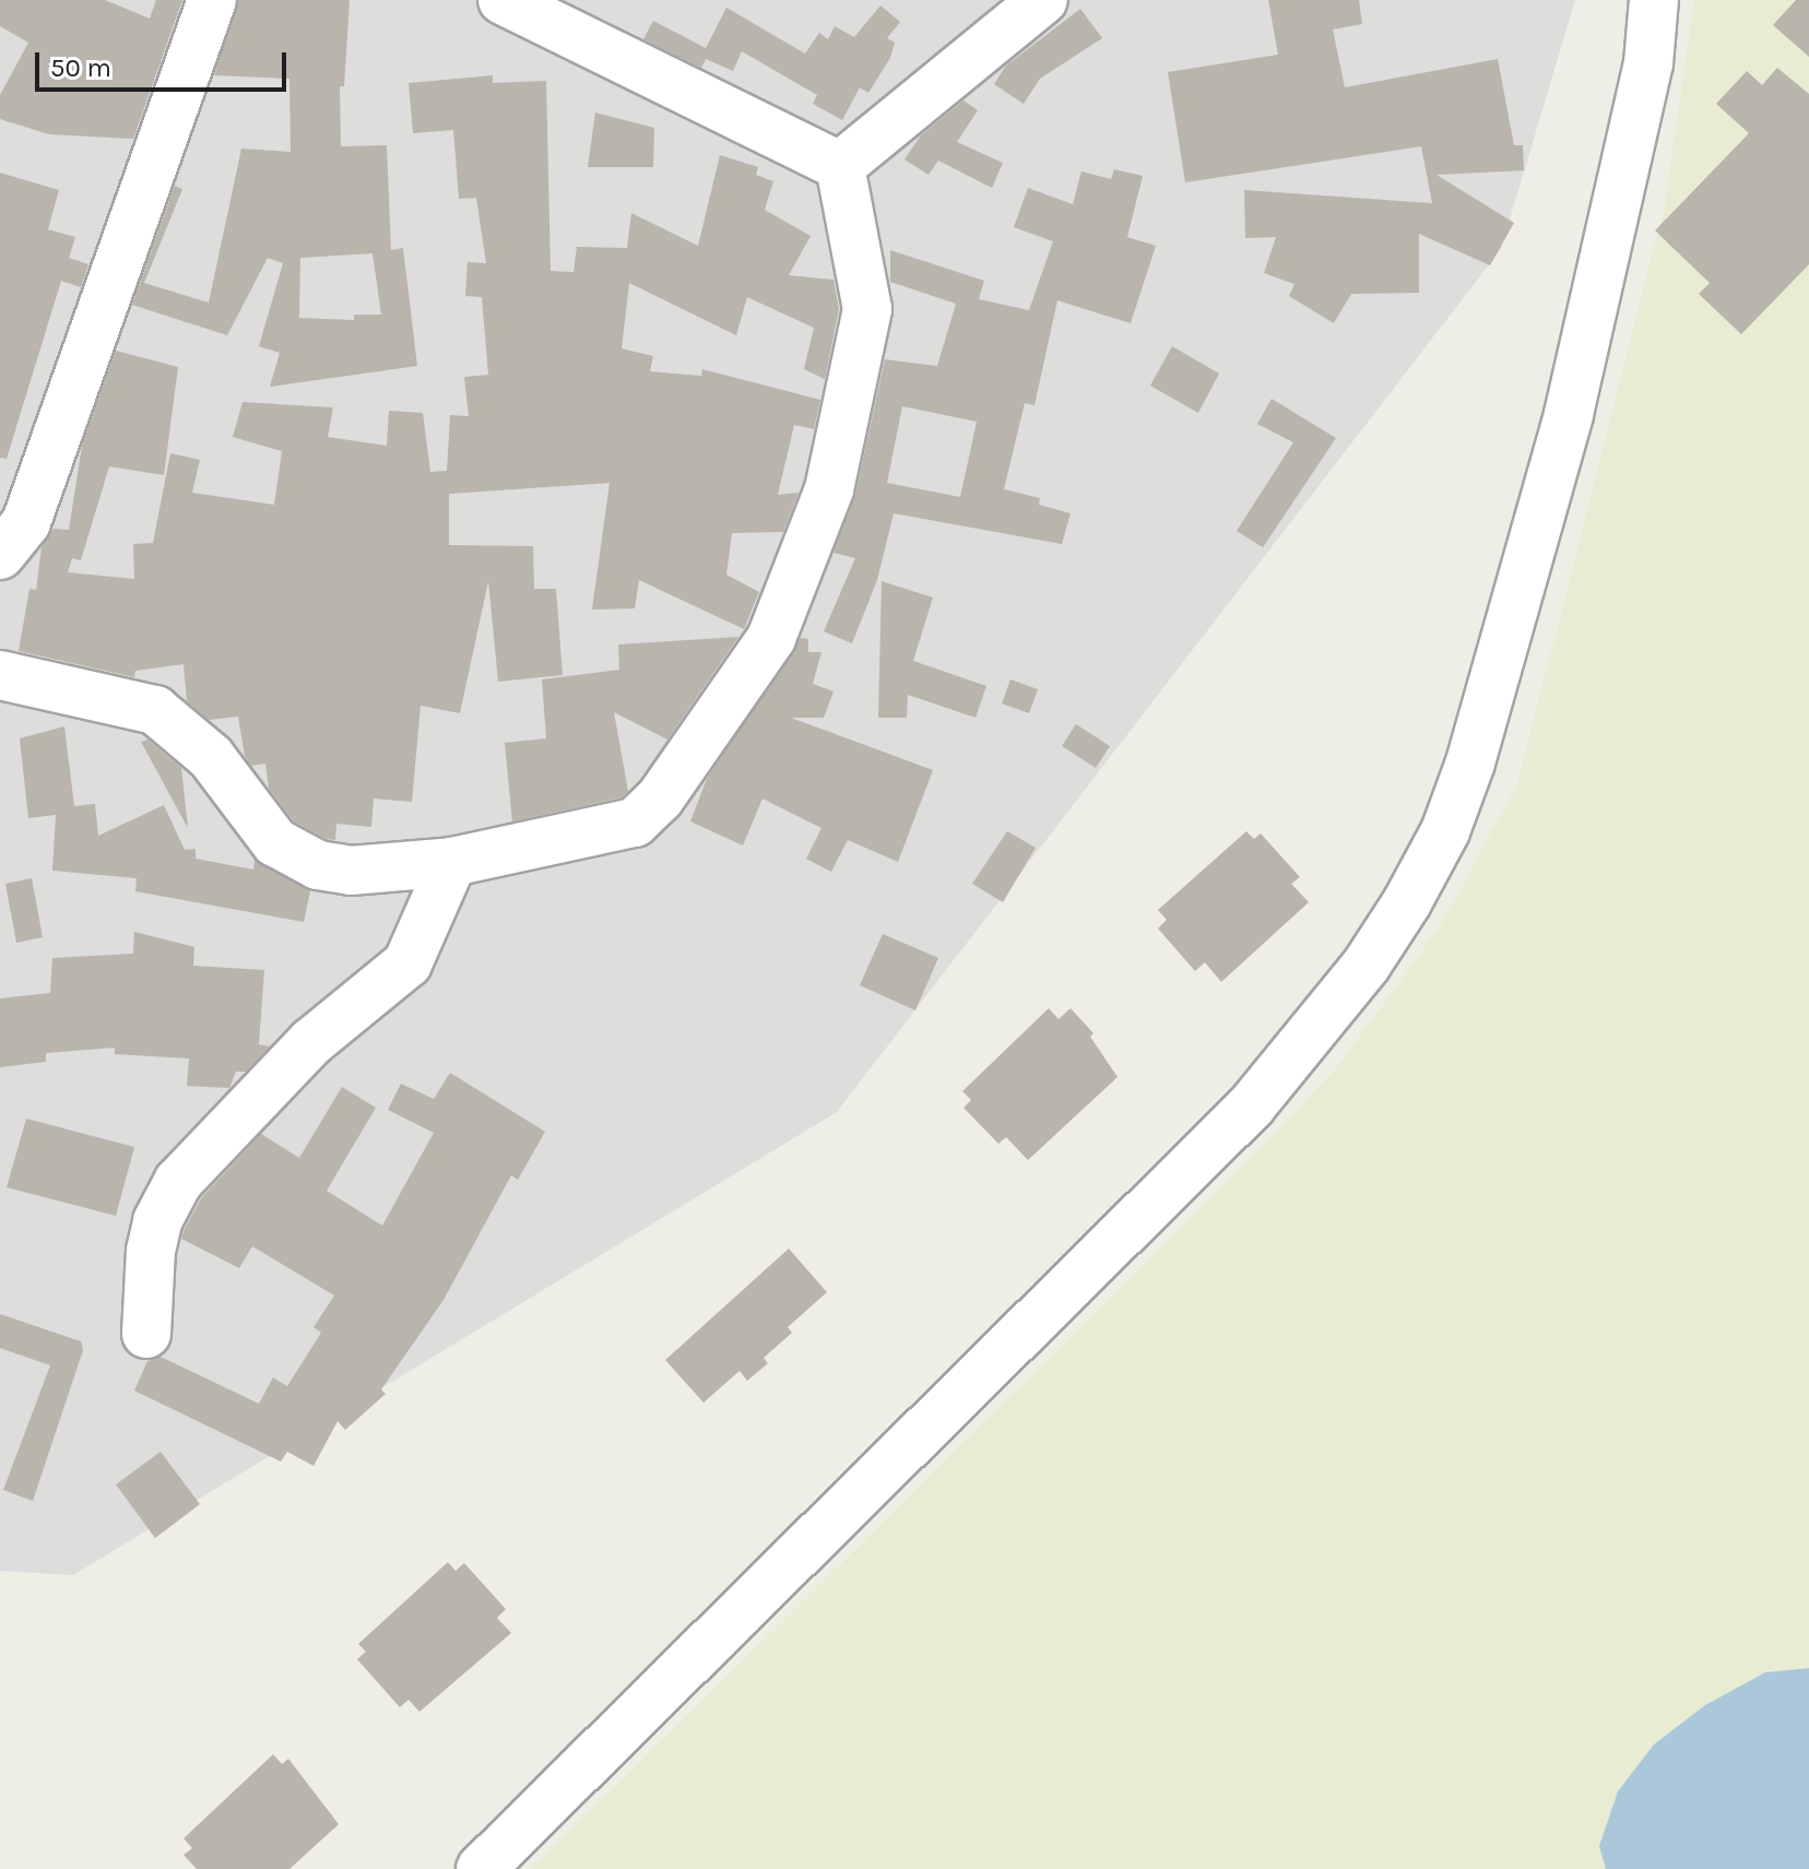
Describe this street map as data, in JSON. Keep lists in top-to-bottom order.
{
  "scale_bar": "50 m"
}
